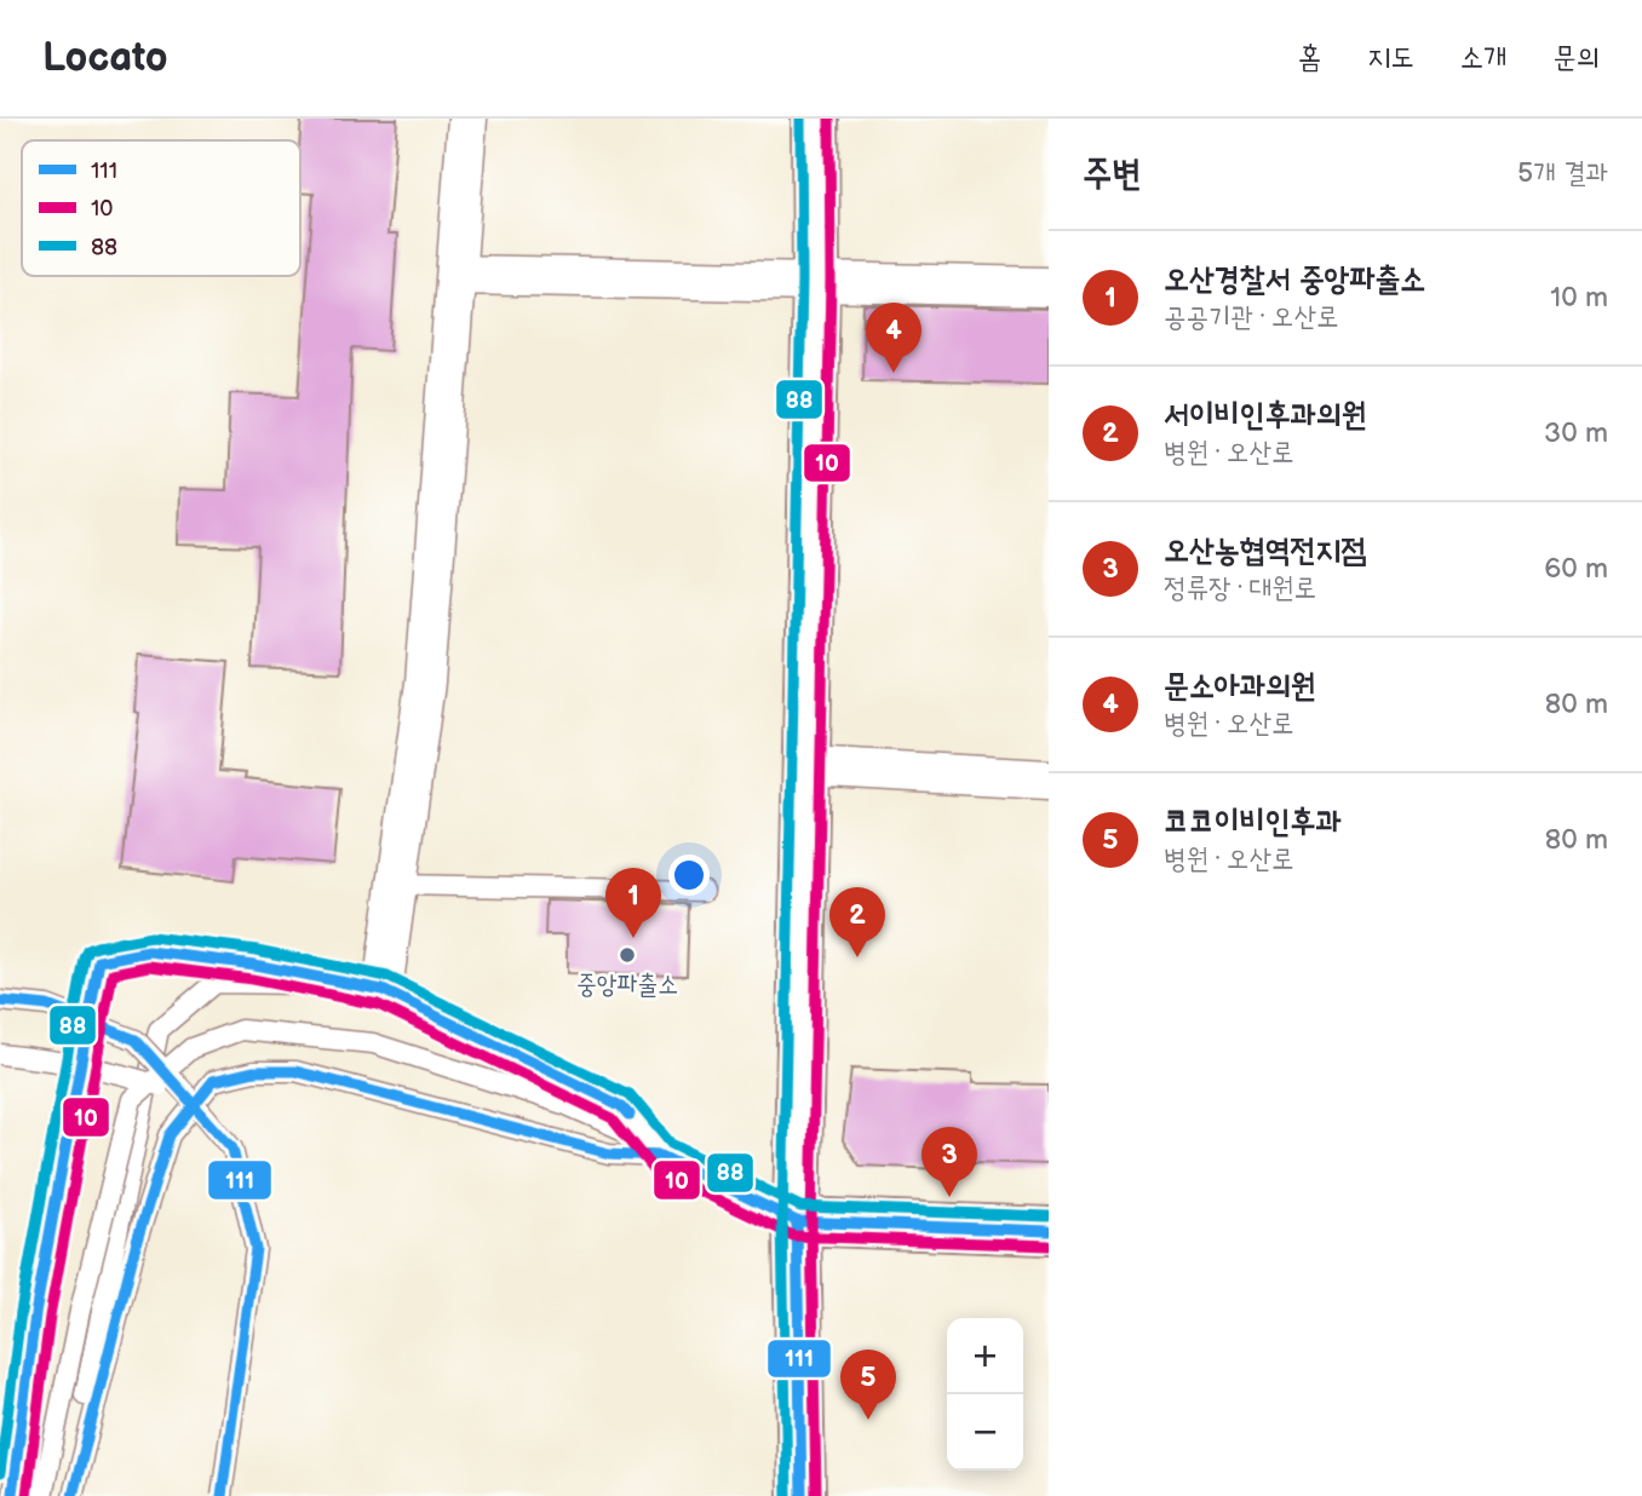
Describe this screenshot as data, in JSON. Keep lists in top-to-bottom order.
{
  "places": ["중앙파출소"],
  "lines": ["transit line 10", "transit line 88", "transit line 111"],
  "legend": ["111", "10", "88"],
  "page": {
    "header": "Locato",
    "nav": [
      "홈",
      "지도",
      "소개",
      "문의"
    ],
    "heading": ["주변", "5개 결과"],
    "list": [
      {
        "mark": "1",
        "name": "오산경찰서 중앙파출소",
        "note": "공공기관 · 오산로",
        "value": "10 m"
      },
      {
        "mark": "2",
        "name": "서이비인후과의원",
        "note": "병원 · 오산로",
        "value": "30 m"
      },
      {
        "mark": "3",
        "name": "오산농협역전지점",
        "note": "정류장 · 대원로",
        "value": "60 m"
      },
      {
        "mark": "4",
        "name": "문소아과의원",
        "note": "병원 · 오산로",
        "value": "80 m"
      },
      {
        "mark": "5",
        "name": "코코이비인후과",
        "note": "병원 · 오산로",
        "value": "80 m"
      }
    ],
    "pins": [
      "4",
      "1",
      "2",
      "3",
      "5"
    ],
    "map_buttons": ["+", "−"]
  }
}
